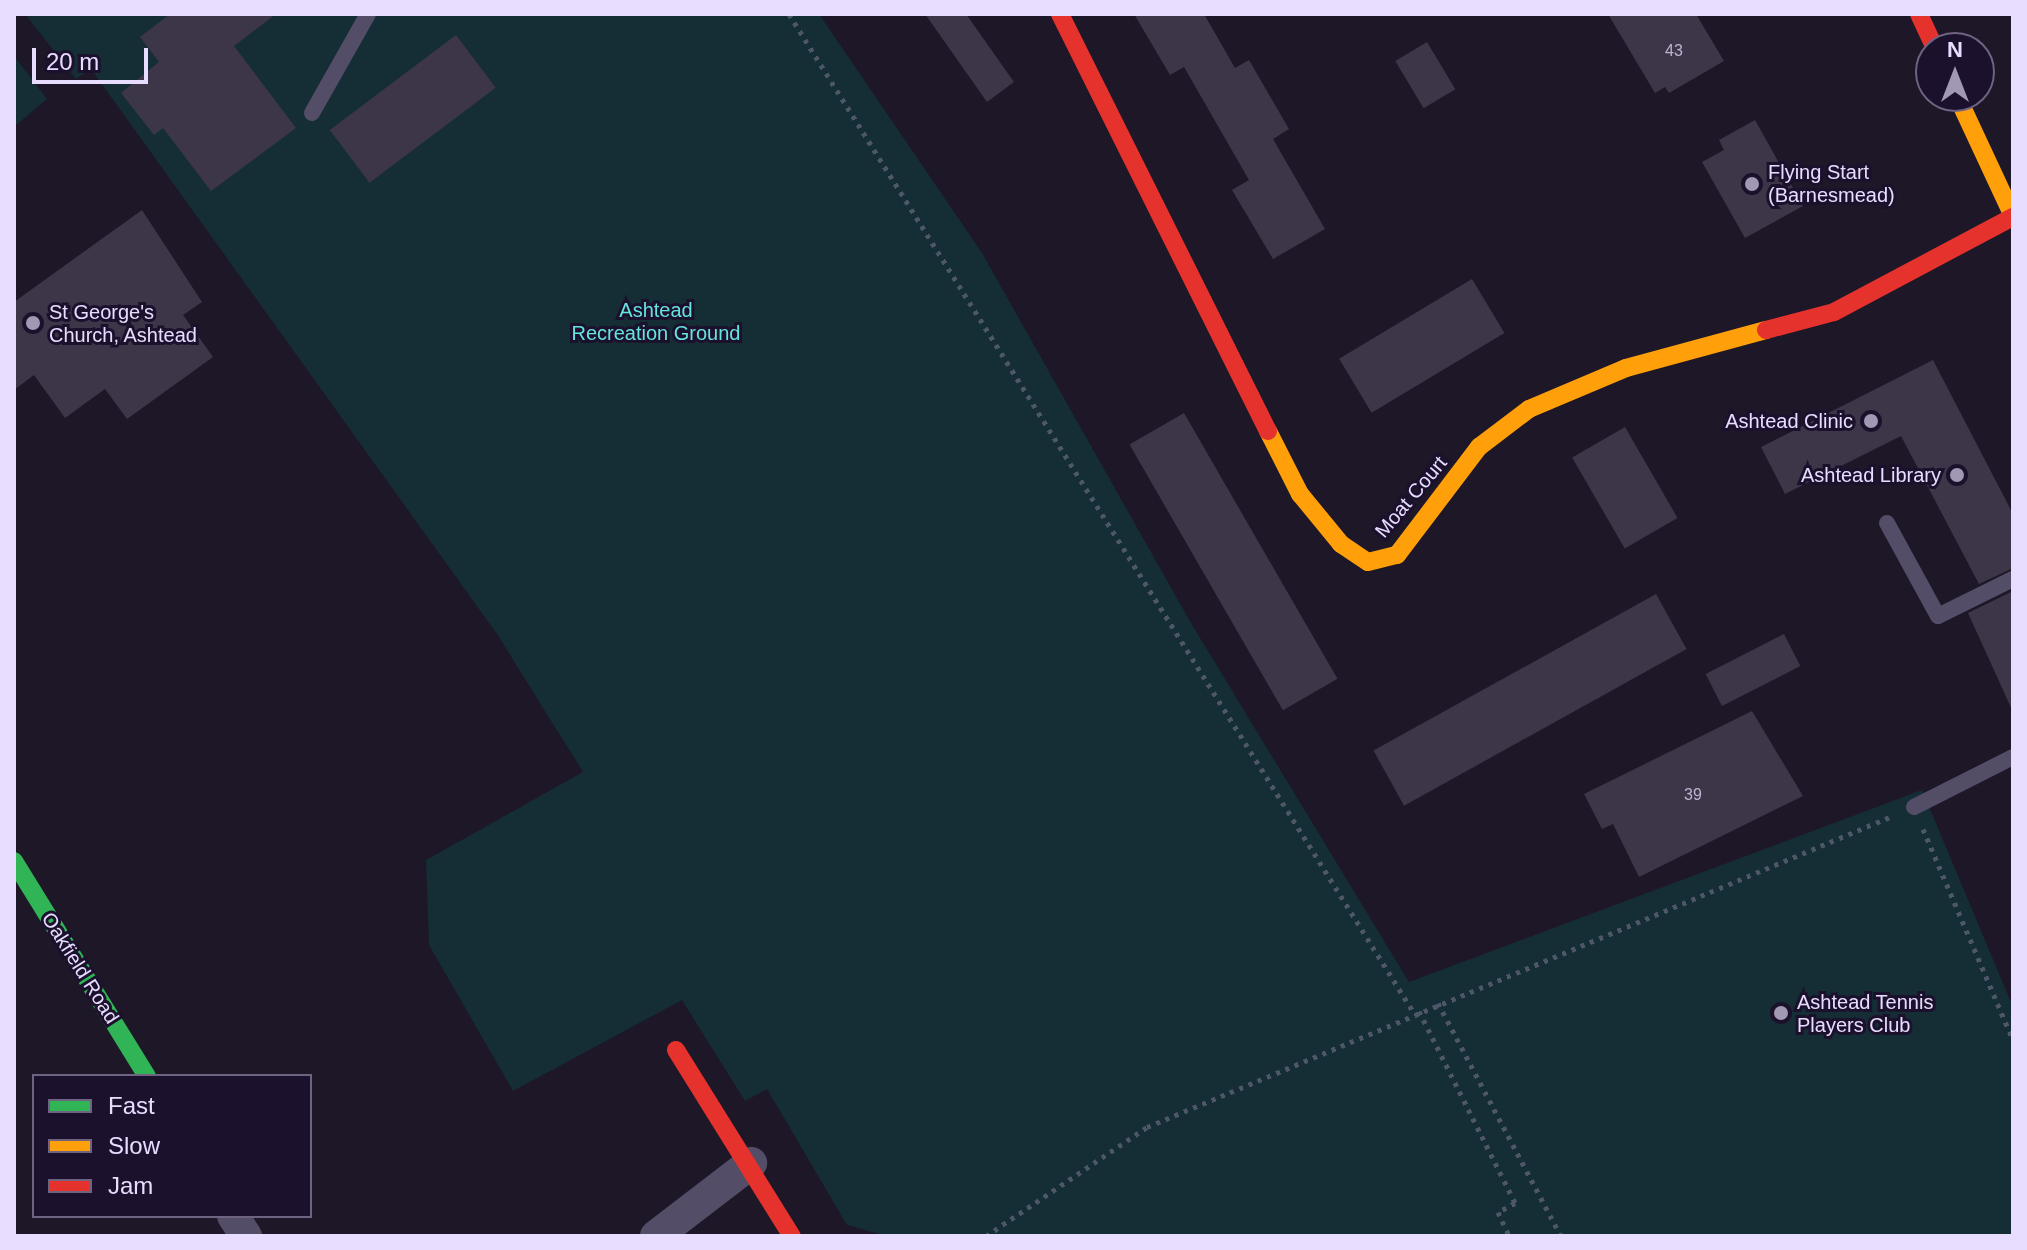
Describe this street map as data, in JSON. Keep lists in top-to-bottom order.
{
  "streets": {
    "street": ["Moat Court", "Oakfield Road"]
  },
  "parks": ["Ashtead Recreation Ground"],
  "places": [
    "Flying Start (Barnesmead)",
    "St George's Church, Ashtead",
    "Ashtead Clinic",
    "Ashtead Library",
    "Ashtead Tennis Players Club"
  ],
  "house_numbers": ["43", "39"],
  "legend": ["Fast", "Slow", "Jam"],
  "scale_bar": "20 m",
  "north": "top"
}
